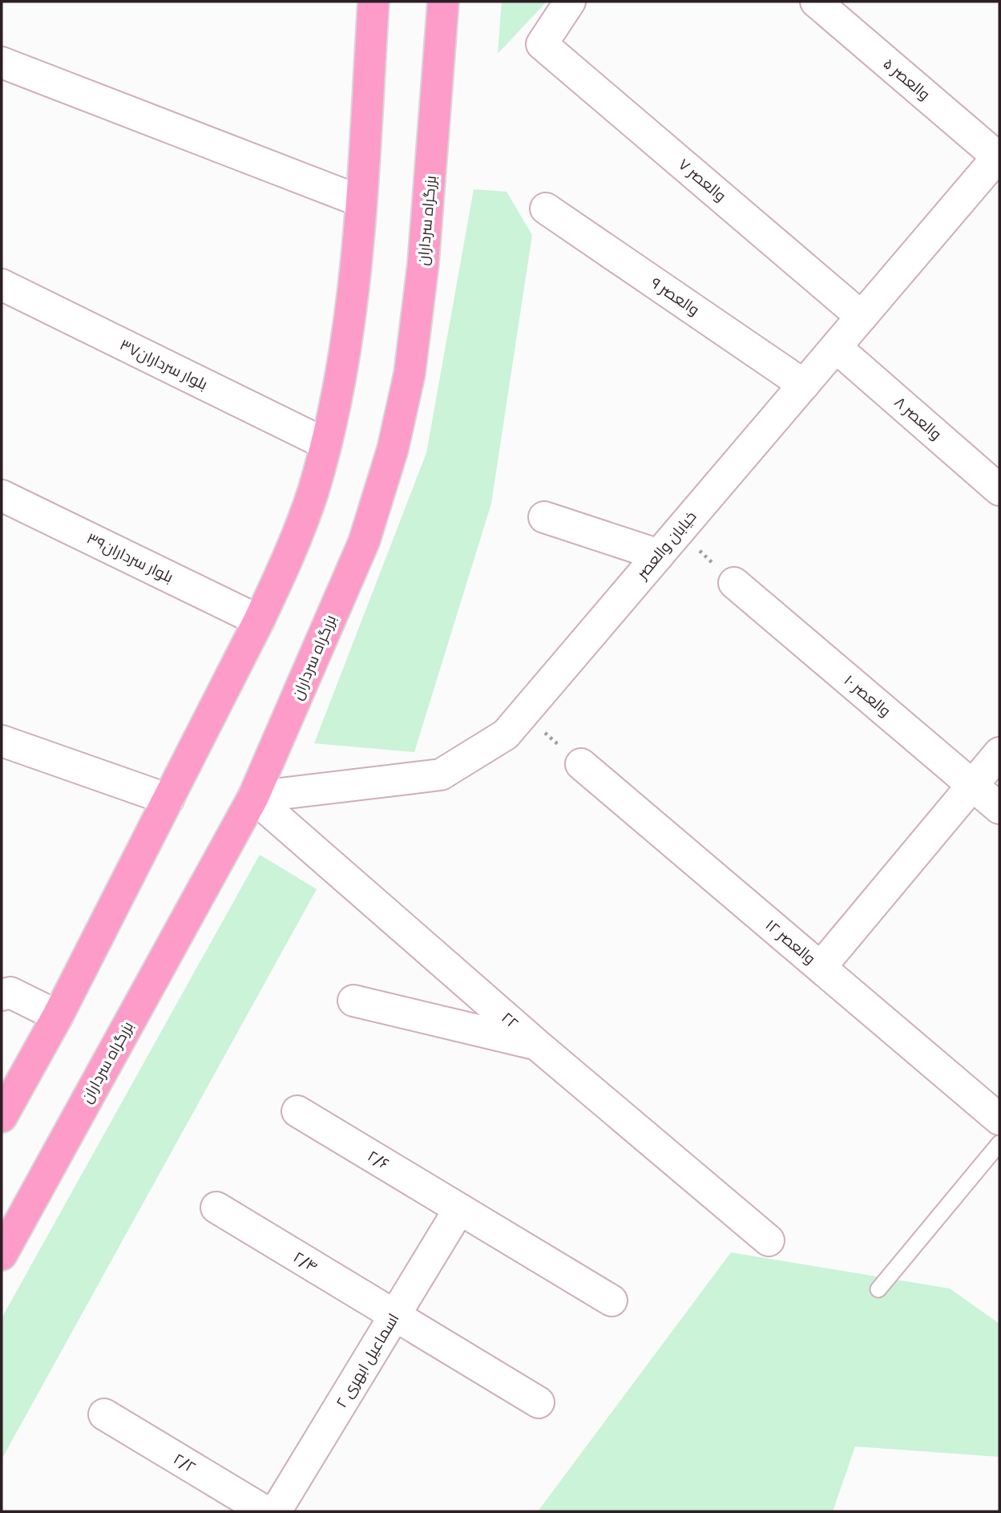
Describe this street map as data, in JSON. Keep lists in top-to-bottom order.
{
  "streets": {
    "highway": ["بزرگراه سرداران"],
    "street": [
      "والعصر ۵",
      "والعصر ۷",
      "والعصر ۹",
      "بلوار سرداران۳۷",
      "والعصر ۸",
      "خیابان والعصر",
      "بلوار سرداران۳۹",
      "والعصر ۱۰",
      "والعصر ۱۲",
      "۲۲",
      "۲/۶",
      "۲/۴",
      "اسماعیل ابهری ۲",
      "۲/۲"
    ]
  },
  "crossings": [
    ["والعصر ۵", "خیابان والعصر"],
    ["والعصر ۷", "خیابان والعصر"],
    ["بزرگراه سرداران", "خیابان والعصر"],
    ["بزرگراه سرداران", "۲۲"],
    ["والعصر ۹", "خیابان والعصر"],
    ["والعصر ۸", "خیابان والعصر"],
    ["خیابان والعصر", "۲۲"],
    ["۲/۶", "اسماعیل ابهری ۲"],
    ["۲/۴", "اسماعیل ابهری ۲"]
  ]
}
